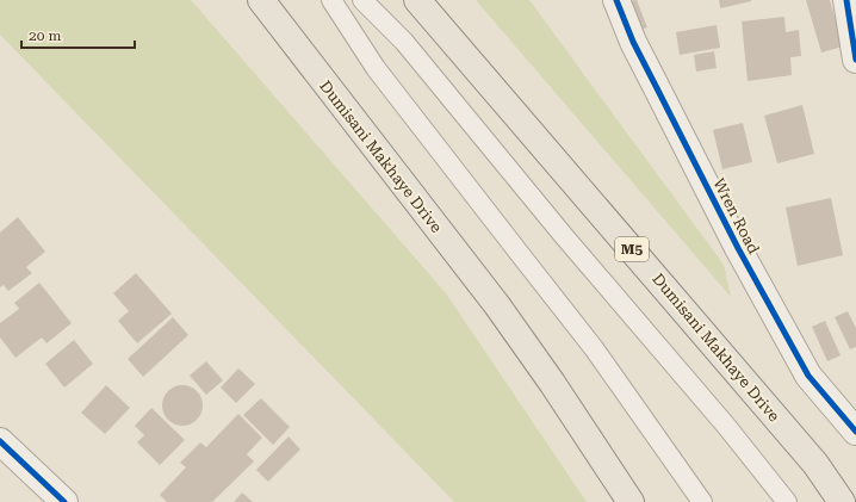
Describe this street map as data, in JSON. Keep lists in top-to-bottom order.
{
  "streets": {
    "main road": ["Dumisani Makhaye Drive", "M5"],
    "street": ["Wren Road"]
  },
  "scale_bar": "20 m"
}
